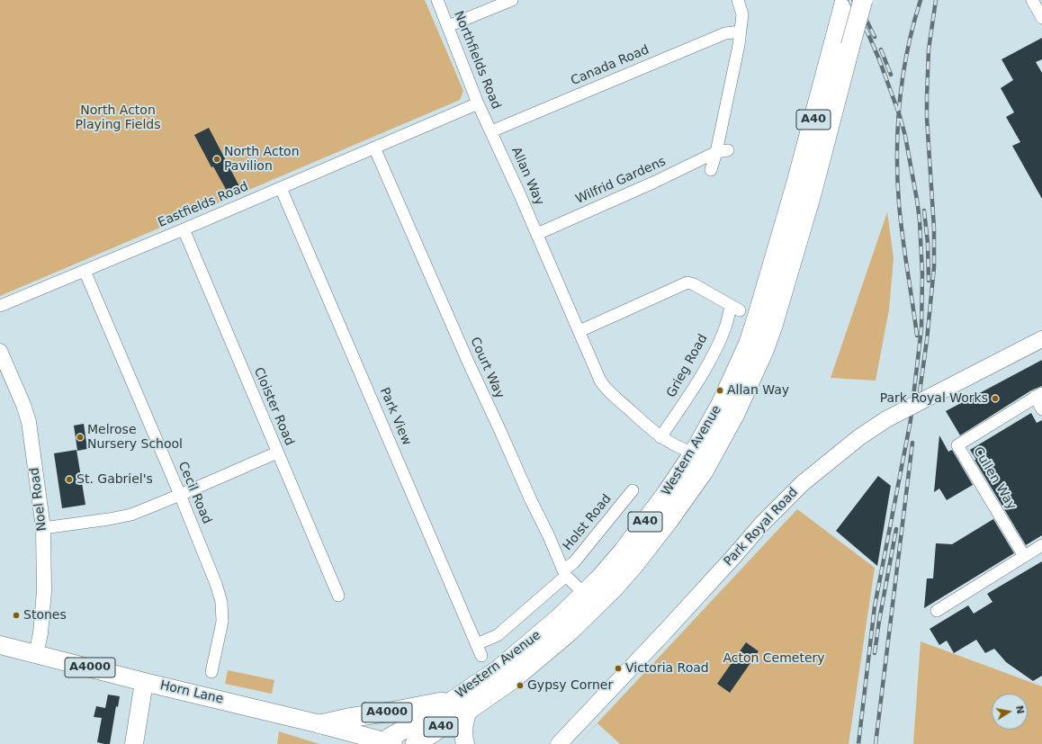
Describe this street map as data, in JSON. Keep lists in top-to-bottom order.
{
  "streets": {
    "highway": ["A40", "Western Avenue", "A4000"],
    "main road": ["Park Royal Road", "Horn Lane"],
    "street": [
      "Northfields Road",
      "Canada Road",
      "Allan Way",
      "Wilfrid Gardens",
      "Eastfields Road",
      "Grieg Road",
      "Court Way",
      "Cloister Road",
      "Park View",
      "Cullen Way",
      "Cecil Road",
      "Noel Road",
      "Holst Road"
    ]
  },
  "crossings": [
    ["Northfields Road", "Canada Road"],
    ["Northfields Road", "Allan Way"],
    ["Northfields Road", "Eastfields Road"],
    ["Canada Road", "Allan Way"],
    ["Allan Way", "Wilfrid Gardens"],
    ["Allan Way", "Grieg Road"],
    ["Allan Way", "Western Avenue"],
    ["Eastfields Road", "Court Way"],
    ["Eastfields Road", "Cloister Road"],
    ["Eastfields Road", "Park View"],
    ["Eastfields Road", "Cecil Road"],
    ["Court Way", "Western Avenue"],
    ["Court Way", "Holst Road"],
    ["Park View", "Holst Road"],
    ["Western Avenue", "A4000"],
    ["Western Avenue", "Horn Lane"],
    ["Noel Road", "Horn Lane"],
    ["A4000", "Horn Lane"]
  ],
  "parks": ["North Acton Playing Fields", "Acton Cemetery"],
  "places": [
    "North Acton Pavilion",
    "Allan Way",
    "Park Royal Works",
    "Melrose Nursery School",
    "St. Gabriel's",
    "Stones",
    "Victoria Road",
    "Gypsy Corner"
  ],
  "north": "right"
}
